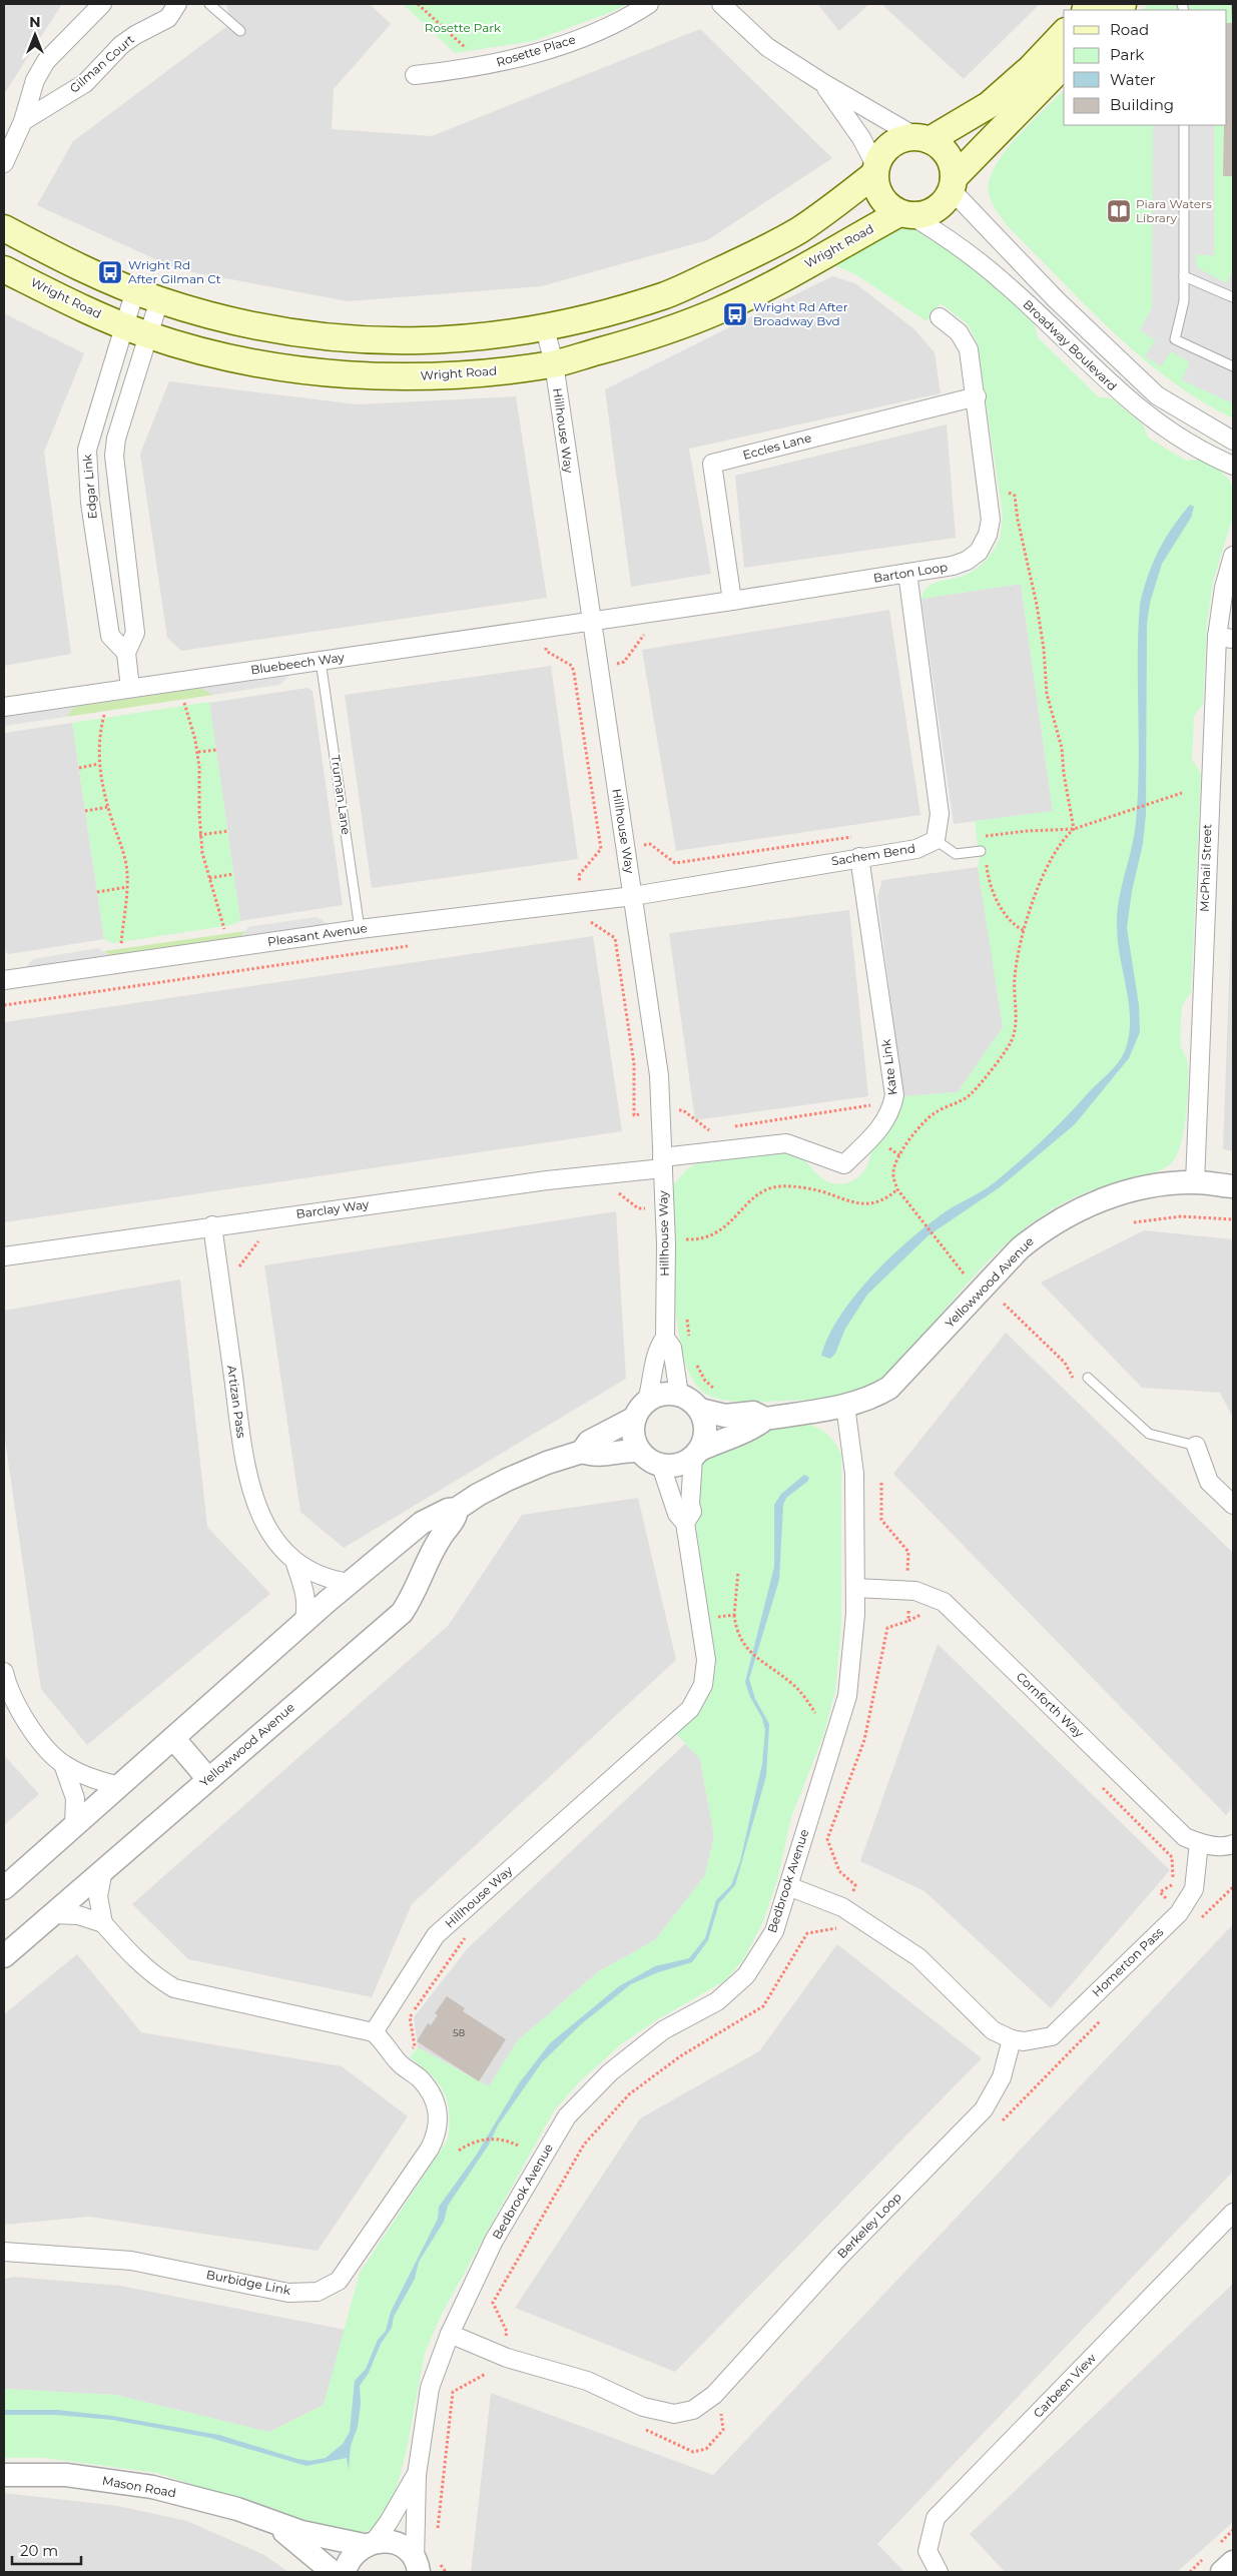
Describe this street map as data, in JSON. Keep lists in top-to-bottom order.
{
  "streets": {
    "main road": ["Wright Road"],
    "street": [
      "Rosette Place",
      "Gilman Court",
      "Broadway Boulevard",
      "Hillhouse Way",
      "Eccles Lane",
      "Edgar Link",
      "Barton Loop",
      "Bluebeech Way",
      "Sachem Bend",
      "McPhail Street",
      "Pleasant Avenue",
      "Kate Link",
      "Barclay Way",
      "Yellowwood Avenue",
      "Artizan Pass",
      "Cornforth Way",
      "Bedbrook Avenue",
      "Homerton Pass",
      "Berkeley Loop",
      "Burbidge Link",
      "Carbeen View",
      "Mason Road"
    ],
    "lane": ["Truman Lane"]
  },
  "crossings": [
    ["Wright Road", "Broadway Boulevard"],
    ["Wright Road", "Hillhouse Way"],
    ["Wright Road", "Edgar Link"],
    ["Hillhouse Way", "Barton Loop"],
    ["Hillhouse Way", "Bluebeech Way"],
    ["Hillhouse Way", "Sachem Bend"],
    ["Hillhouse Way", "Pleasant Avenue"],
    ["Hillhouse Way", "Kate Link"],
    ["Hillhouse Way", "Barclay Way"],
    ["Hillhouse Way", "Yellowwood Avenue"],
    ["Hillhouse Way", "Burbidge Link"],
    ["Eccles Lane", "Barton Loop"],
    ["Edgar Link", "Bluebeech Way"],
    ["Barton Loop", "Bluebeech Way"],
    ["Bluebeech Way", "Truman Lane"],
    ["Truman Lane", "Pleasant Avenue"],
    ["Sachem Bend", "Pleasant Avenue"],
    ["Sachem Bend", "Kate Link"],
    ["McPhail Street", "Yellowwood Avenue"],
    ["Kate Link", "Barclay Way"],
    ["Barclay Way", "Artizan Pass"],
    ["Yellowwood Avenue", "Bedbrook Avenue"],
    ["Cornforth Way", "Bedbrook Avenue"],
    ["Cornforth Way", "Homerton Pass"],
    ["Bedbrook Avenue", "Berkeley Loop"],
    ["Bedbrook Avenue", "Mason Road"],
    ["Homerton Pass", "Berkeley Loop"]
  ],
  "parks": ["Rosette Park"],
  "places": {
    "library": ["Piara Waters Library"],
    "bus stop": ["Wright Rd After Gilman Ct", "Wright Rd After Broadway Bvd"]
  },
  "house_numbers": ["58"],
  "legend": [
    "Road",
    "Park",
    "Water",
    "Building"
  ],
  "scale_bar": "20 m",
  "north": "top"
}
